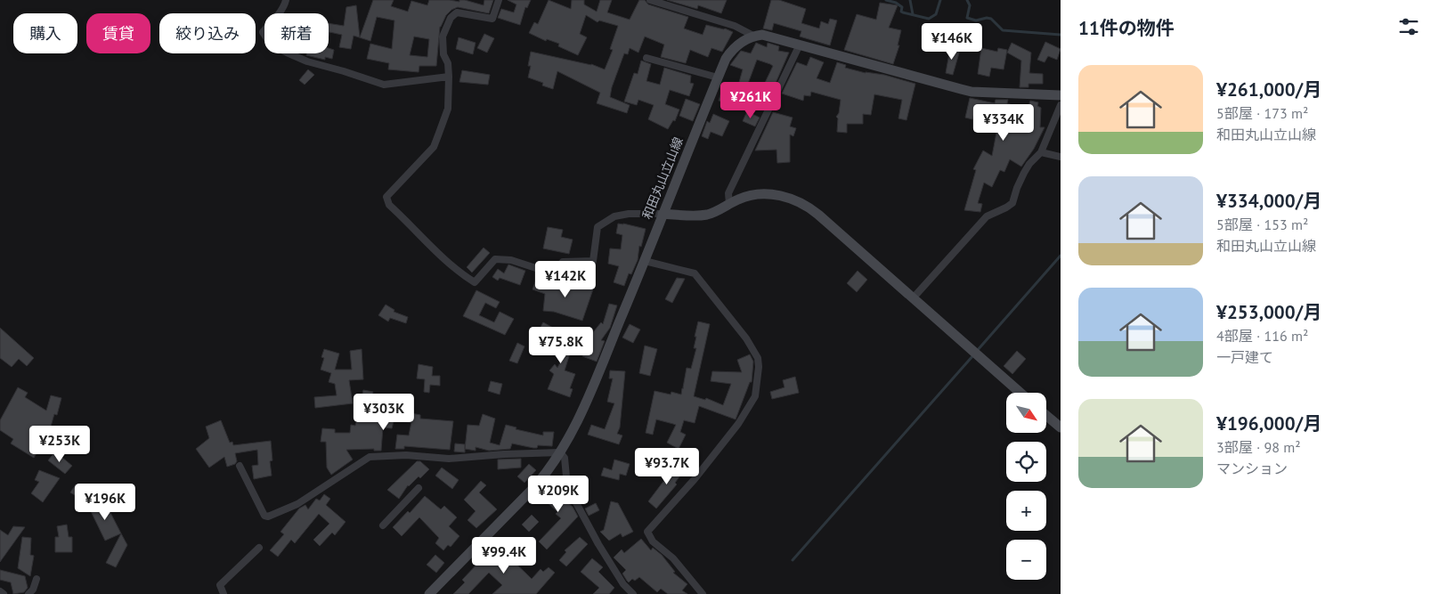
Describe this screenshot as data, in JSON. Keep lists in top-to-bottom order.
{
  "streets": {
    "main road": ["和田丸山立山線"]
  },
  "north": "bottom right",
  "page": {
    "heading": "11件の物件",
    "chip": [
      "購入",
      "賃貸",
      "絞り込み",
      "新着"
    ],
    "price": [
      "¥146K",
      "¥261K",
      "¥334K",
      "¥142K",
      "¥75.8K",
      "¥303K",
      "¥253K",
      "¥93.7K",
      "¥209K",
      "¥196K",
      "¥99.4K"
    ],
    "list": [
      {
        "name": "¥261,000/月",
        "note": "5部屋 · 173 m² · 和田丸山立山線"
      },
      {
        "name": "¥334,000/月",
        "note": "5部屋 · 153 m² · 和田丸山立山線"
      },
      {
        "name": "¥253,000/月",
        "note": "4部屋 · 116 m² · 一戸建て"
      },
      {
        "name": "¥196,000/月",
        "note": "3部屋 · 98 m² · マンション"
      }
    ],
    "map_buttons": ["+", "−"]
  }
}
